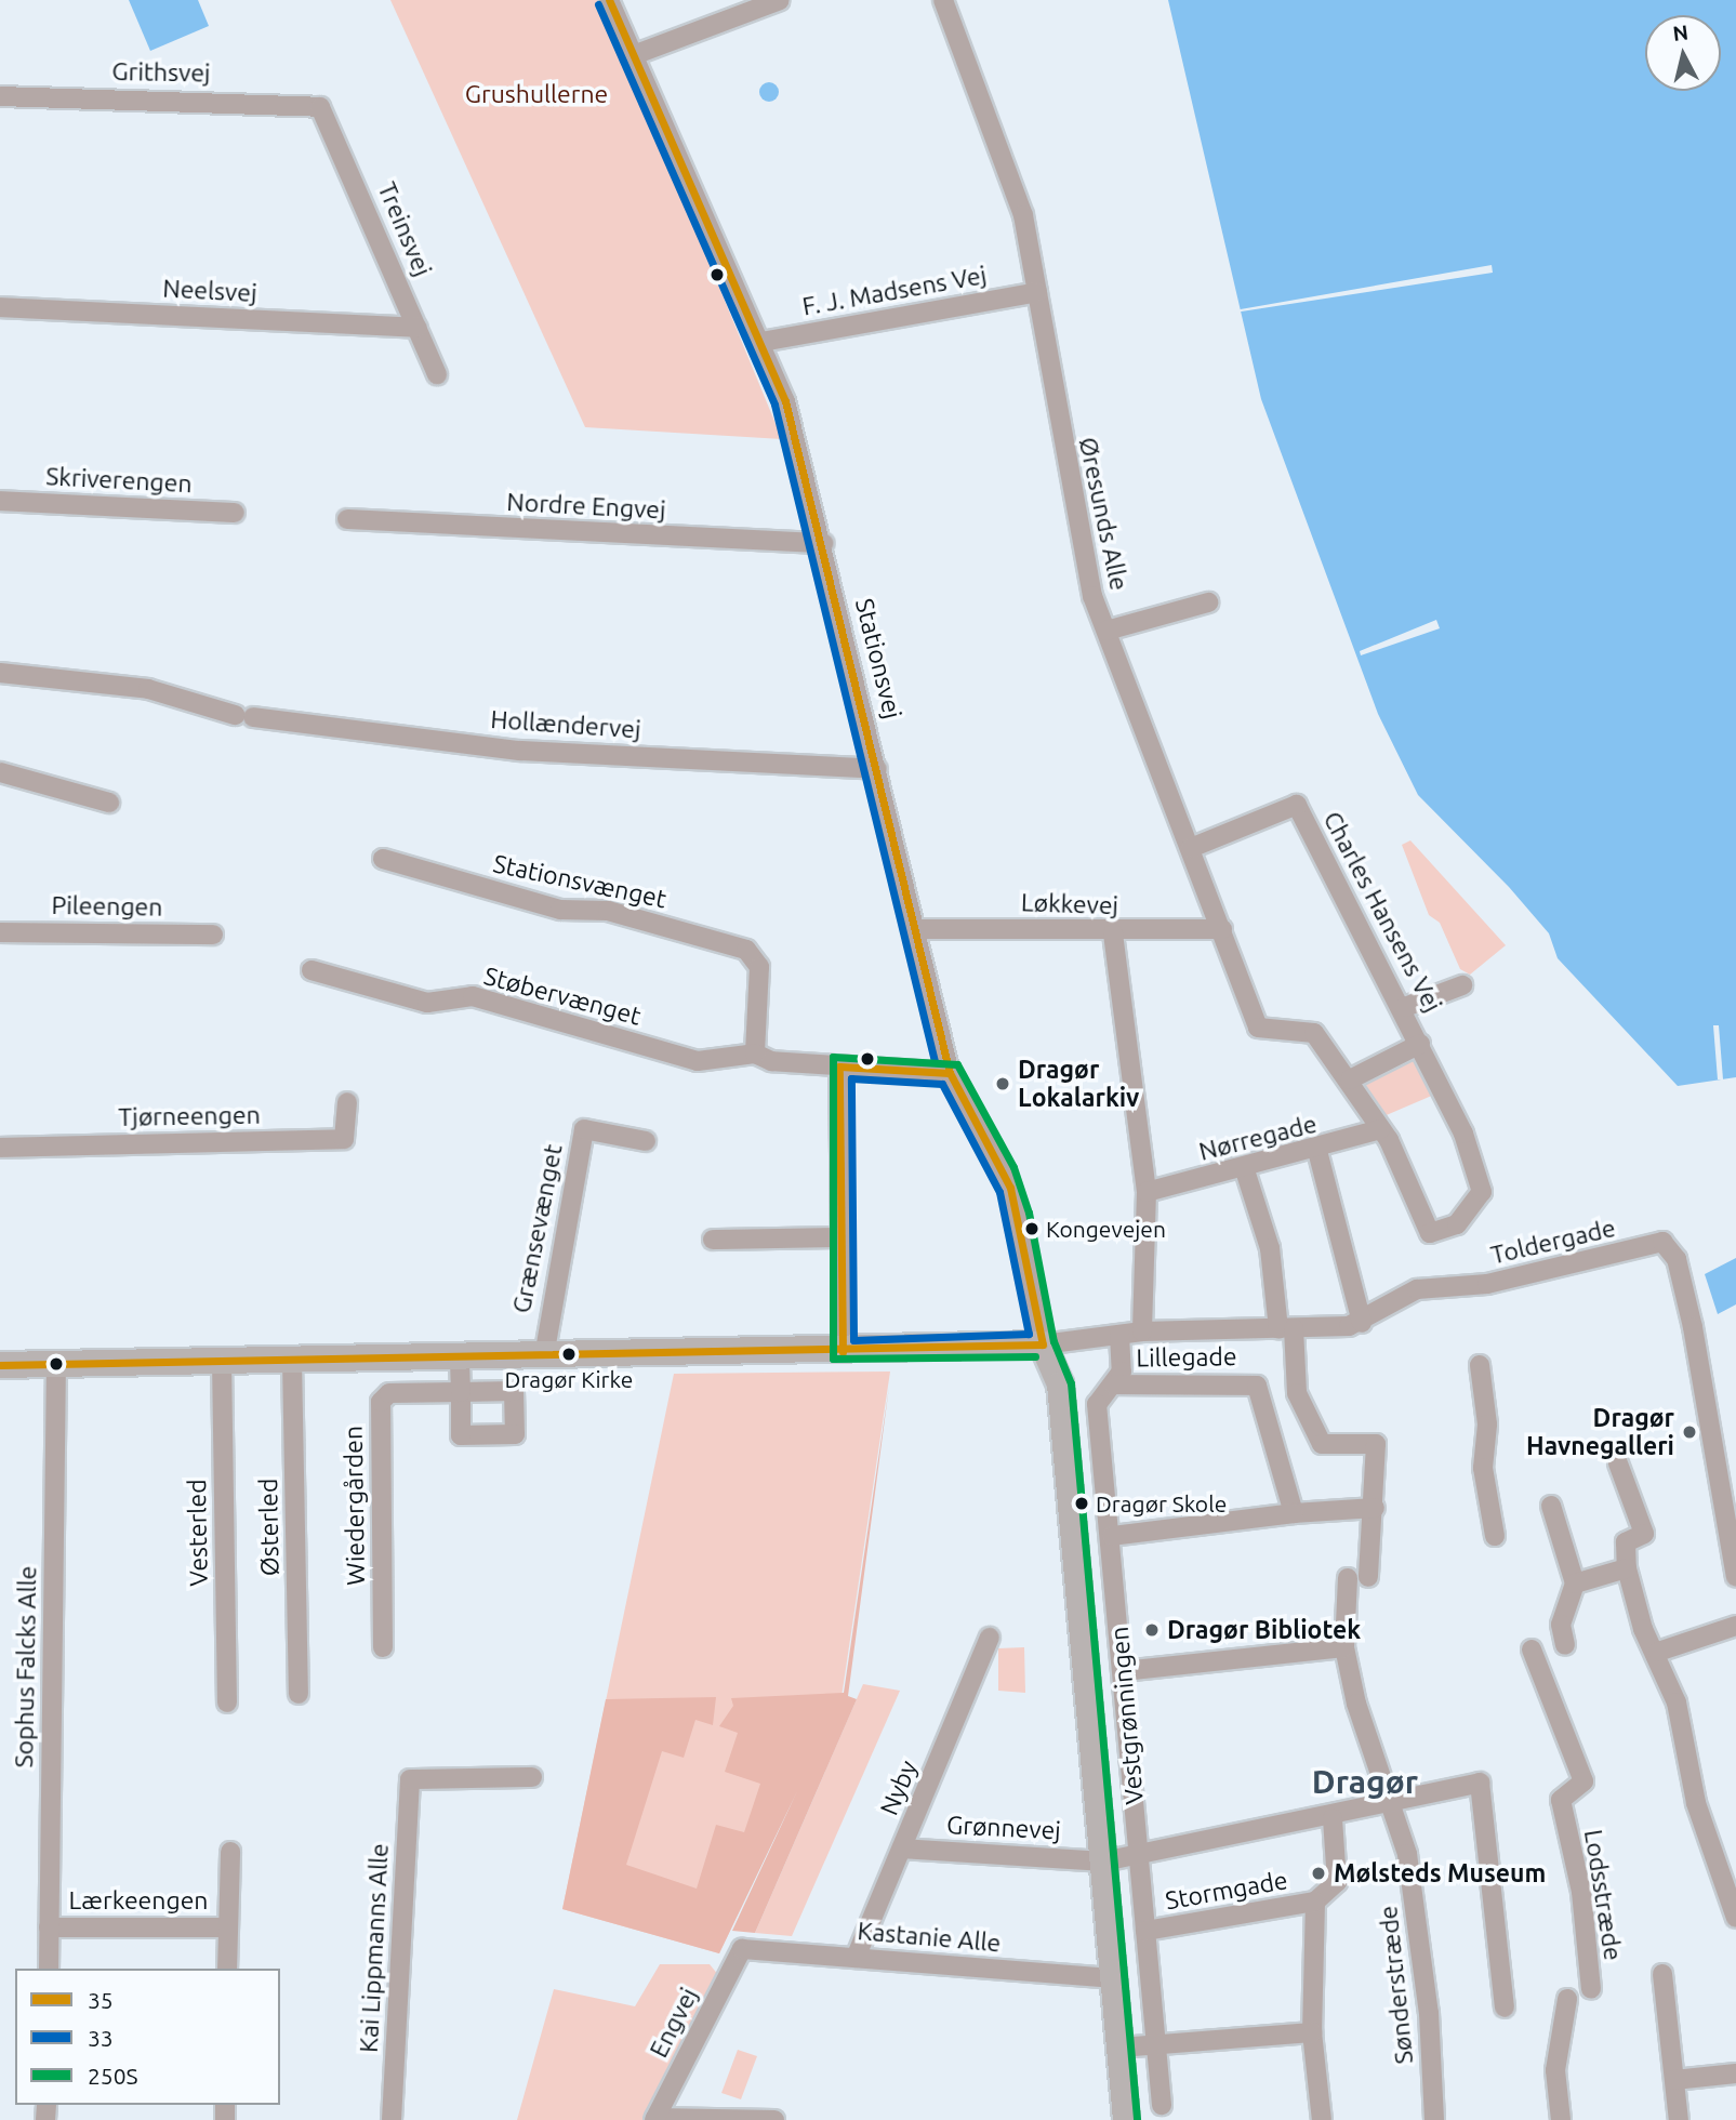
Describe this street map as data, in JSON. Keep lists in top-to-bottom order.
{
  "streets": {
    "main road": ["Vestgrønningen"],
    "street": [
      "Grithsvej",
      "Treinsvej",
      "Neelsvej",
      "F. J. Madsens Vej",
      "Skriverengen",
      "Nordre Engvej",
      "Øresunds Alle",
      "Stationsvej",
      "Hollændervej",
      "Stationsvænget",
      "Løkkevej",
      "Pileengen",
      "Charles Hansens Vej",
      "Støbervænget",
      "Tjørneengen",
      "Nørregade",
      "Grænsevænget",
      "Toldergade",
      "Lillegade",
      "Wiedergården",
      "Østerled",
      "Vesterled",
      "Sophus Falcks Alle",
      "Nyby",
      "Grønnevej",
      "Stormgade",
      "Lodsstræde",
      "Lærkeengen",
      "Kastanie Alle",
      "Kai Lippmanns Alle",
      "Sønderstræde",
      "Engvej"
    ]
  },
  "crossings": [
    ["Grithsvej", "Treinsvej"],
    ["Treinsvej", "Neelsvej"],
    ["F. J. Madsens Vej", "Øresunds Alle"],
    ["F. J. Madsens Vej", "Stationsvej"],
    ["Nordre Engvej", "Stationsvej"],
    ["Øresunds Alle", "Løkkevej"],
    ["Øresunds Alle", "Charles Hansens Vej"],
    ["Stationsvej", "Hollændervej"],
    ["Stationsvej", "Løkkevej"],
    ["Stationsvej", "Støbervænget"],
    ["Stationsvej", "Vestgrønningen"],
    ["Stationsvænget", "Støbervænget"],
    ["Charles Hansens Vej", "Nørregade"],
    ["Lillegade", "Vestgrønningen"],
    ["Sophus Falcks Alle", "Lærkeengen"],
    ["Vestgrønningen", "Grønnevej"],
    ["Vestgrønningen", "Stormgade"],
    ["Vestgrønningen", "Kastanie Alle"],
    ["Nyby", "Grønnevej"],
    ["Nyby", "Kastanie Alle"],
    ["Grønnevej", "Sønderstræde"],
    ["Kastanie Alle", "Engvej"]
  ],
  "districts": ["Dragør"],
  "parks": ["Grushullerne"],
  "places": [
    "Dragør Lokalarkiv",
    "Kongevejen",
    "Dragør Kirke",
    "Dragør Havnegalleri",
    "Dragør Skole",
    "Dragør Bibliotek",
    "Mølsteds Museum"
  ],
  "lines": ["transit line 35", "transit line 33", "transit line 250S"],
  "legend": ["35", "33", "250S"],
  "north": "top"
}
